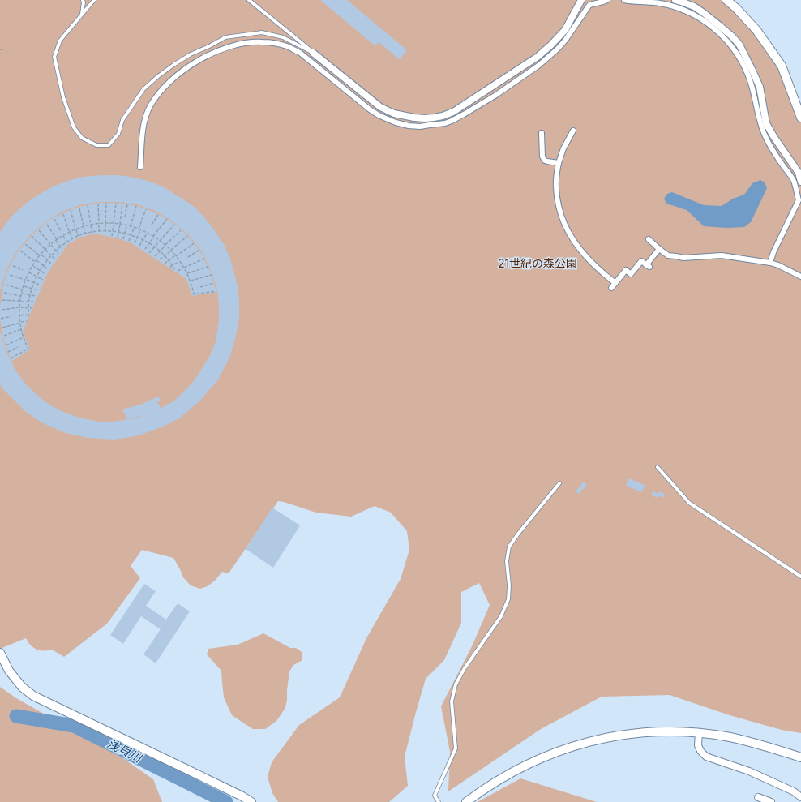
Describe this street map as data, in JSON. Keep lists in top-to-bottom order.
{
  "water": ["浅貝川"],
  "parks": ["21世紀の森公園"]
}
